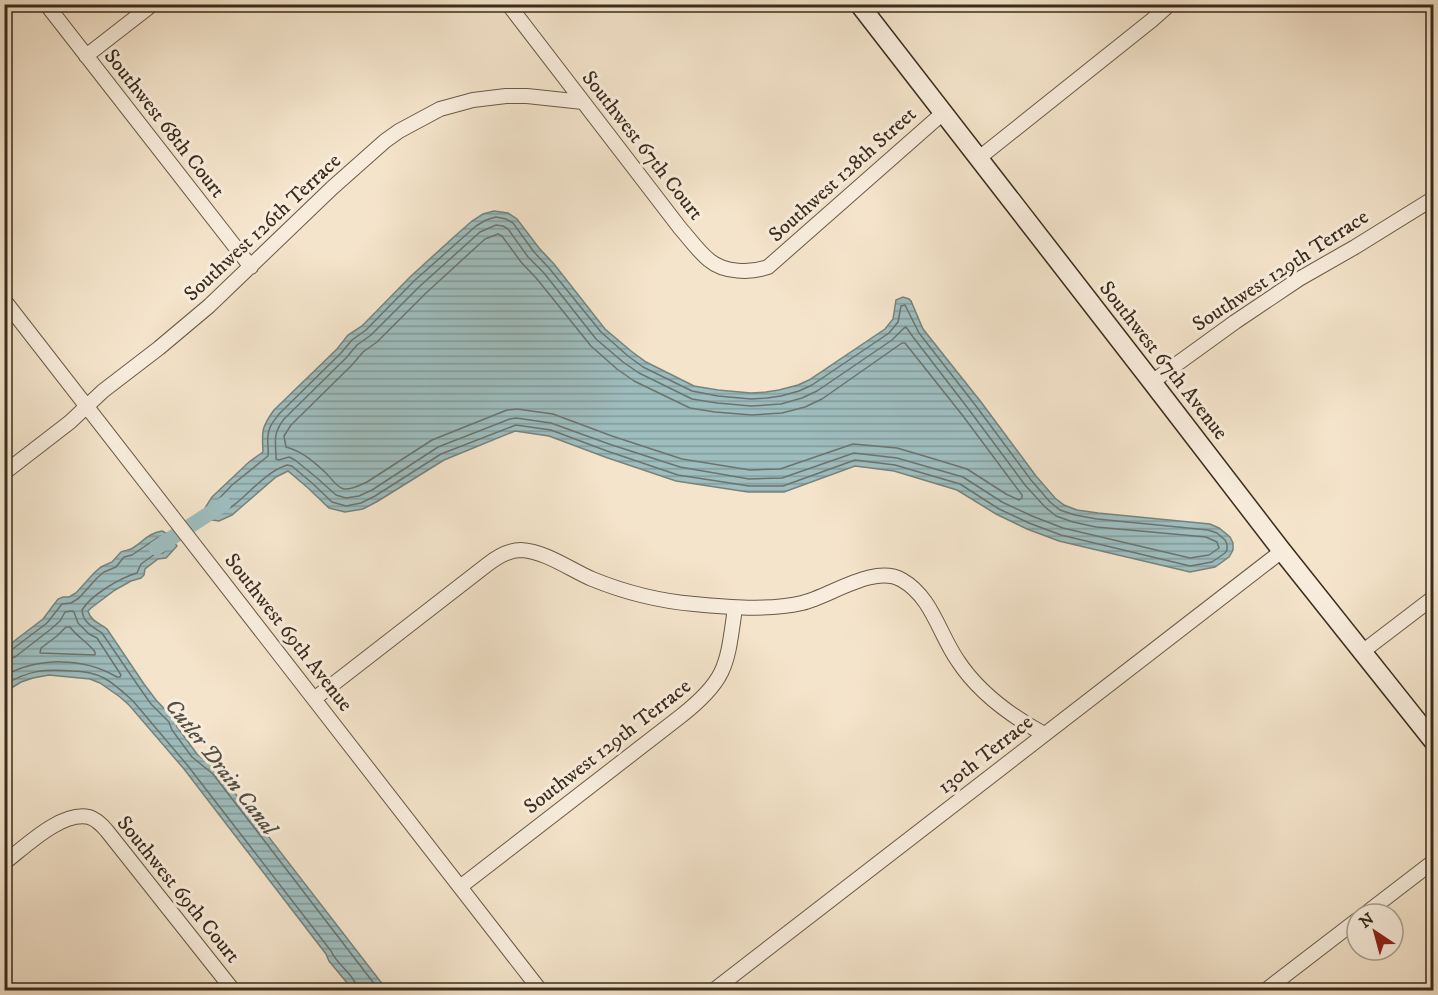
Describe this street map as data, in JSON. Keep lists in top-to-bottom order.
{
  "streets": {
    "main road": ["Southwest 67th Avenue"],
    "street": [
      "Southwest 68th Court",
      "Southwest 67th Court",
      "Southwest 128th Street",
      "Southwest 126th Terrace",
      "Southwest 129th Terrace",
      "Southwest 69th Avenue",
      "130th Terrace",
      "Southwest 69th Court"
    ]
  },
  "crossings": [
    ["Southwest 68th Court", "Southwest 126th Terrace"],
    ["Southwest 67th Court", "Southwest 128th Street"],
    ["Southwest 67th Court", "Southwest 126th Terrace"],
    ["Southwest 128th Street", "Southwest 67th Avenue"],
    ["Southwest 126th Terrace", "Southwest 69th Avenue"],
    ["Southwest 129th Terrace", "Southwest 67th Avenue"],
    ["Southwest 129th Terrace", "Southwest 69th Avenue"],
    ["Southwest 67th Avenue", "130th Terrace"]
  ],
  "water": ["Cutler Drain Canal"],
  "north": "top left"
}
